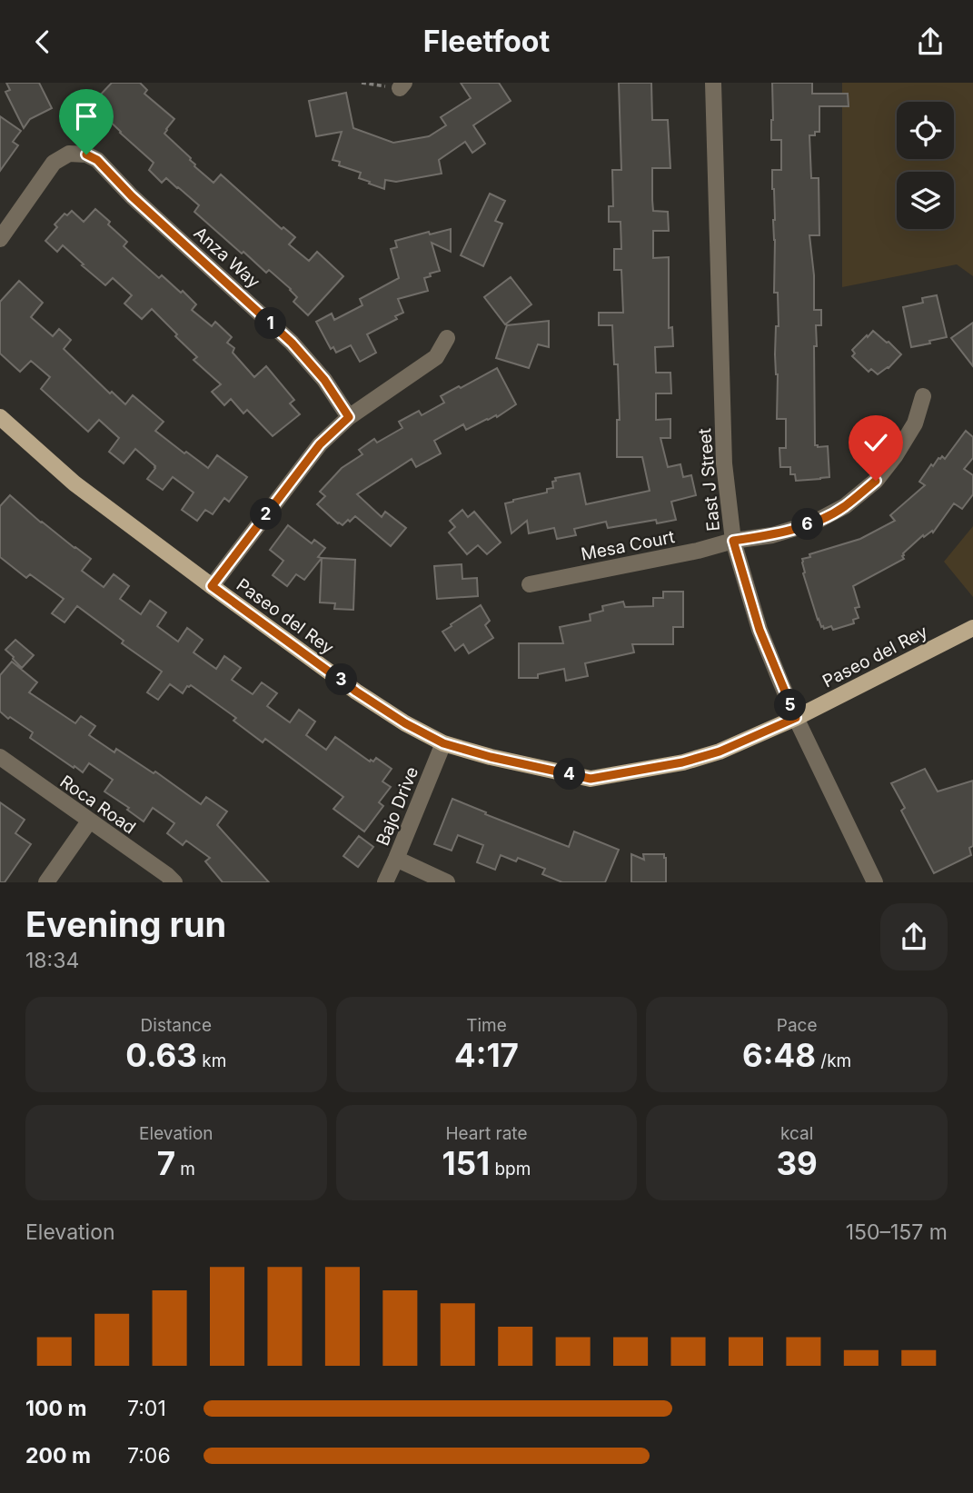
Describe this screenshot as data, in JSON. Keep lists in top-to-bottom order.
{
  "streets": {
    "main road": ["Paseo del Rey"],
    "street": [
      "Anza Way",
      "East J Street",
      "Mesa Court",
      "Roca Road",
      "Bajo Drive"
    ]
  },
  "crossings": [
    ["East J Street", "Mesa Court"],
    ["East J Street", "Paseo del Rey"],
    ["Paseo del Rey", "Bajo Drive"]
  ],
  "page": {
    "header": "Fleetfoot",
    "pins": [
      "1",
      "2",
      "6",
      "3",
      "5",
      "4"
    ],
    "heading": ["Evening run", "18:34"],
    "stats": [
      ["Distance", "0.63 km"],
      ["Time", "4:17"],
      ["Pace", "6:48 /km"],
      ["Elevation", "7 m"],
      ["Heart rate", "151 bpm"],
      ["kcal", "39"]
    ],
    "chart": ["Elevation", "150–157 m"],
    "list": [
      {
        "name": "100 m",
        "note": "7:01"
      },
      {
        "name": "200 m",
        "note": "7:06"
      }
    ]
  }
}
